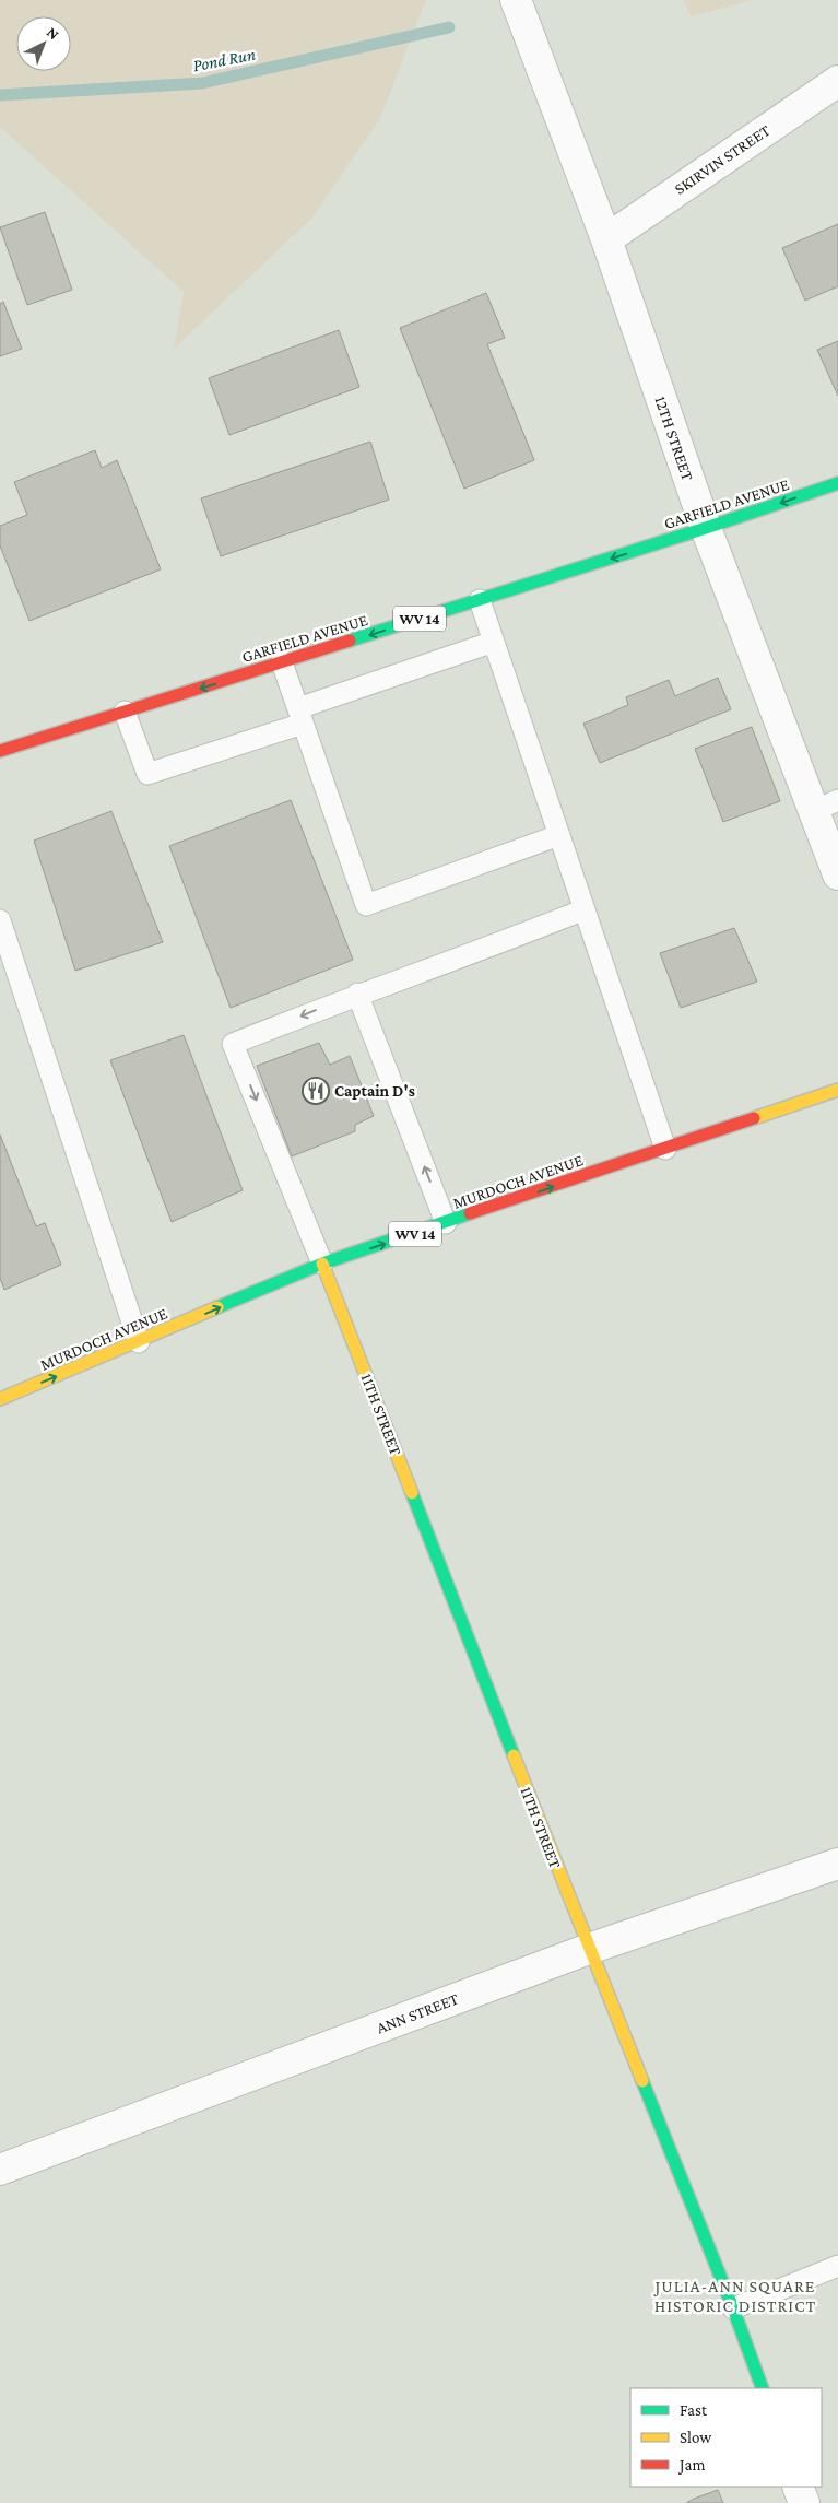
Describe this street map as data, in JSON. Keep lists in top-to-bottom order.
{
  "streets": {
    "main road": [
      "GARFIELD AVENUE",
      "WV 14",
      "MURDOCH AVENUE",
      "11TH STREET"
    ],
    "street": ["SKIRVIN STREET", "12TH STREET", "ANN STREET"]
  },
  "crossings": [
    ["SKIRVIN STREET", "12TH STREET"],
    ["12TH STREET", "GARFIELD AVENUE"],
    ["MURDOCH AVENUE", "11TH STREET"],
    ["11TH STREET", "ANN STREET"]
  ],
  "one_way": ["GARFIELD AVENUE", "MURDOCH AVENUE"],
  "districts": ["JULIA-ANN SQUARE HISTORIC DISTRICT"],
  "water": ["Pond Run"],
  "places": {
    "restaurant": ["Captain D's"]
  },
  "legend": ["Fast", "Slow", "Jam"],
  "north": "top right"
}
